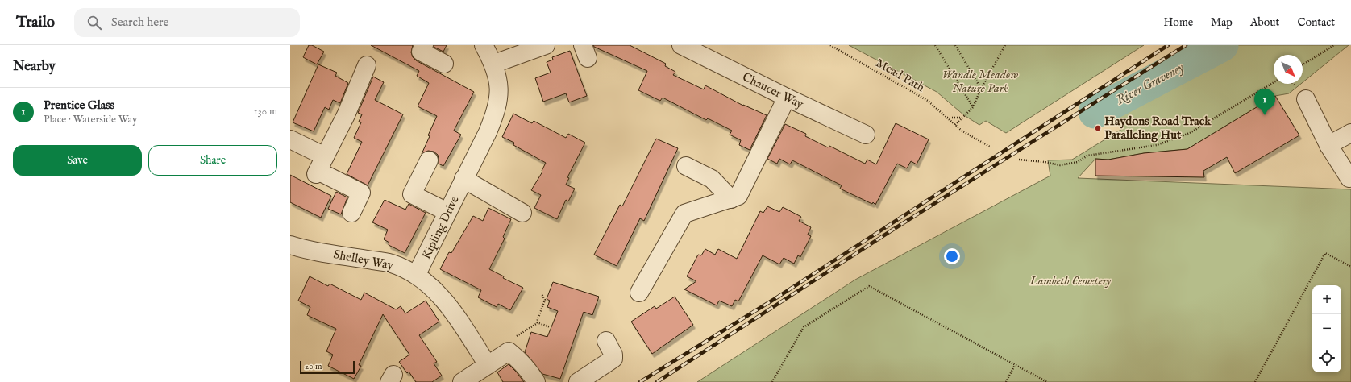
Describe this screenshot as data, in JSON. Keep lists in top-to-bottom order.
{
  "streets": {
    "street": ["Chaucer Way", "Kipling Drive", "Shelley Way"],
    "path": ["Mead Path"]
  },
  "crossings": [
    ["Kipling Drive", "Shelley Way"]
  ],
  "water": ["River Graveney"],
  "parks": ["Wandle Meadow Nature Park", "Lambeth Cemetery"],
  "places": ["Haydons Road Track Paralleling Hut"],
  "scale_bar": "20 m",
  "north": "bottom right",
  "page": {
    "header": "Trailo",
    "search": "Search here",
    "nav": [
      "Home",
      "Map",
      "About",
      "Contact"
    ],
    "heading": "Nearby",
    "list": [
      {
        "mark": "1",
        "name": "Prentice Glass",
        "note": "Place · Waterside Way",
        "value": "130 m"
      }
    ],
    "pins": "1",
    "buttons": ["Save", "Share"],
    "map_buttons": ["+", "−"],
    "scale": "20 m"
  }
}
